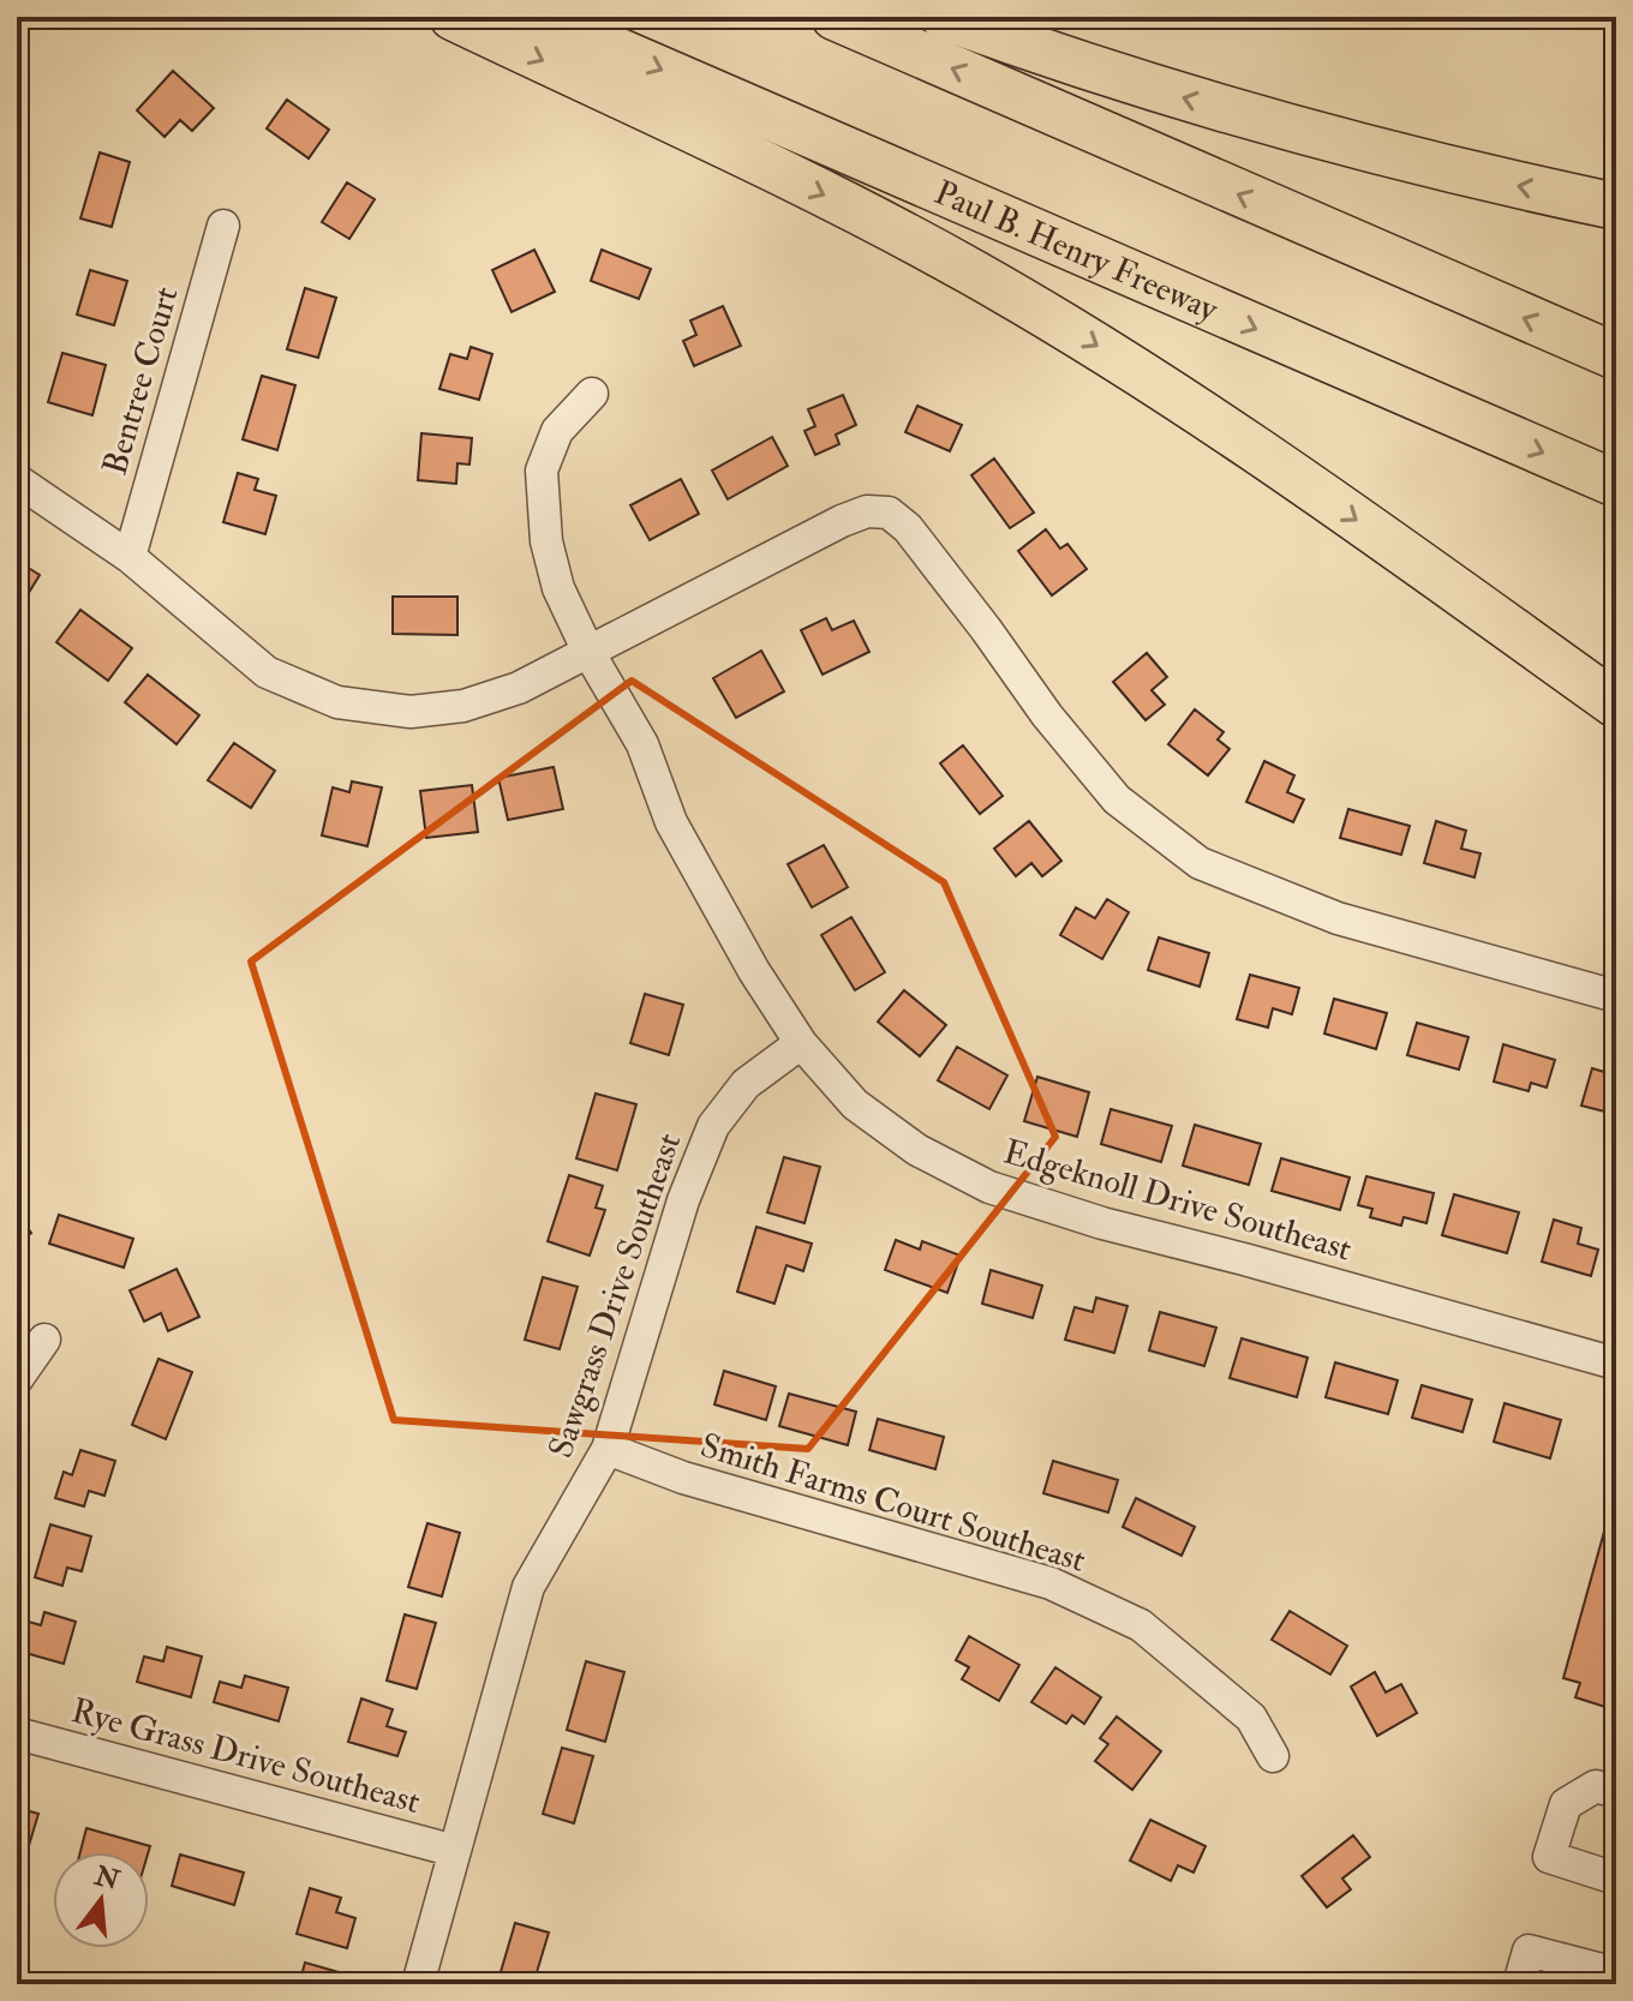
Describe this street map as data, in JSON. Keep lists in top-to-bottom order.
{
  "streets": {
    "highway": ["Paul B. Henry Freeway"],
    "street": [
      "Bentree Court",
      "Edgeknoll Drive Southeast",
      "Sawgrass Drive Southeast",
      "Smith Farms Court Southeast",
      "Rye Grass Drive Southeast"
    ]
  },
  "crossings": [
    ["Edgeknoll Drive Southeast", "Sawgrass Drive Southeast"],
    ["Sawgrass Drive Southeast", "Smith Farms Court Southeast"],
    ["Sawgrass Drive Southeast", "Rye Grass Drive Southeast"]
  ],
  "north": "top"
}
